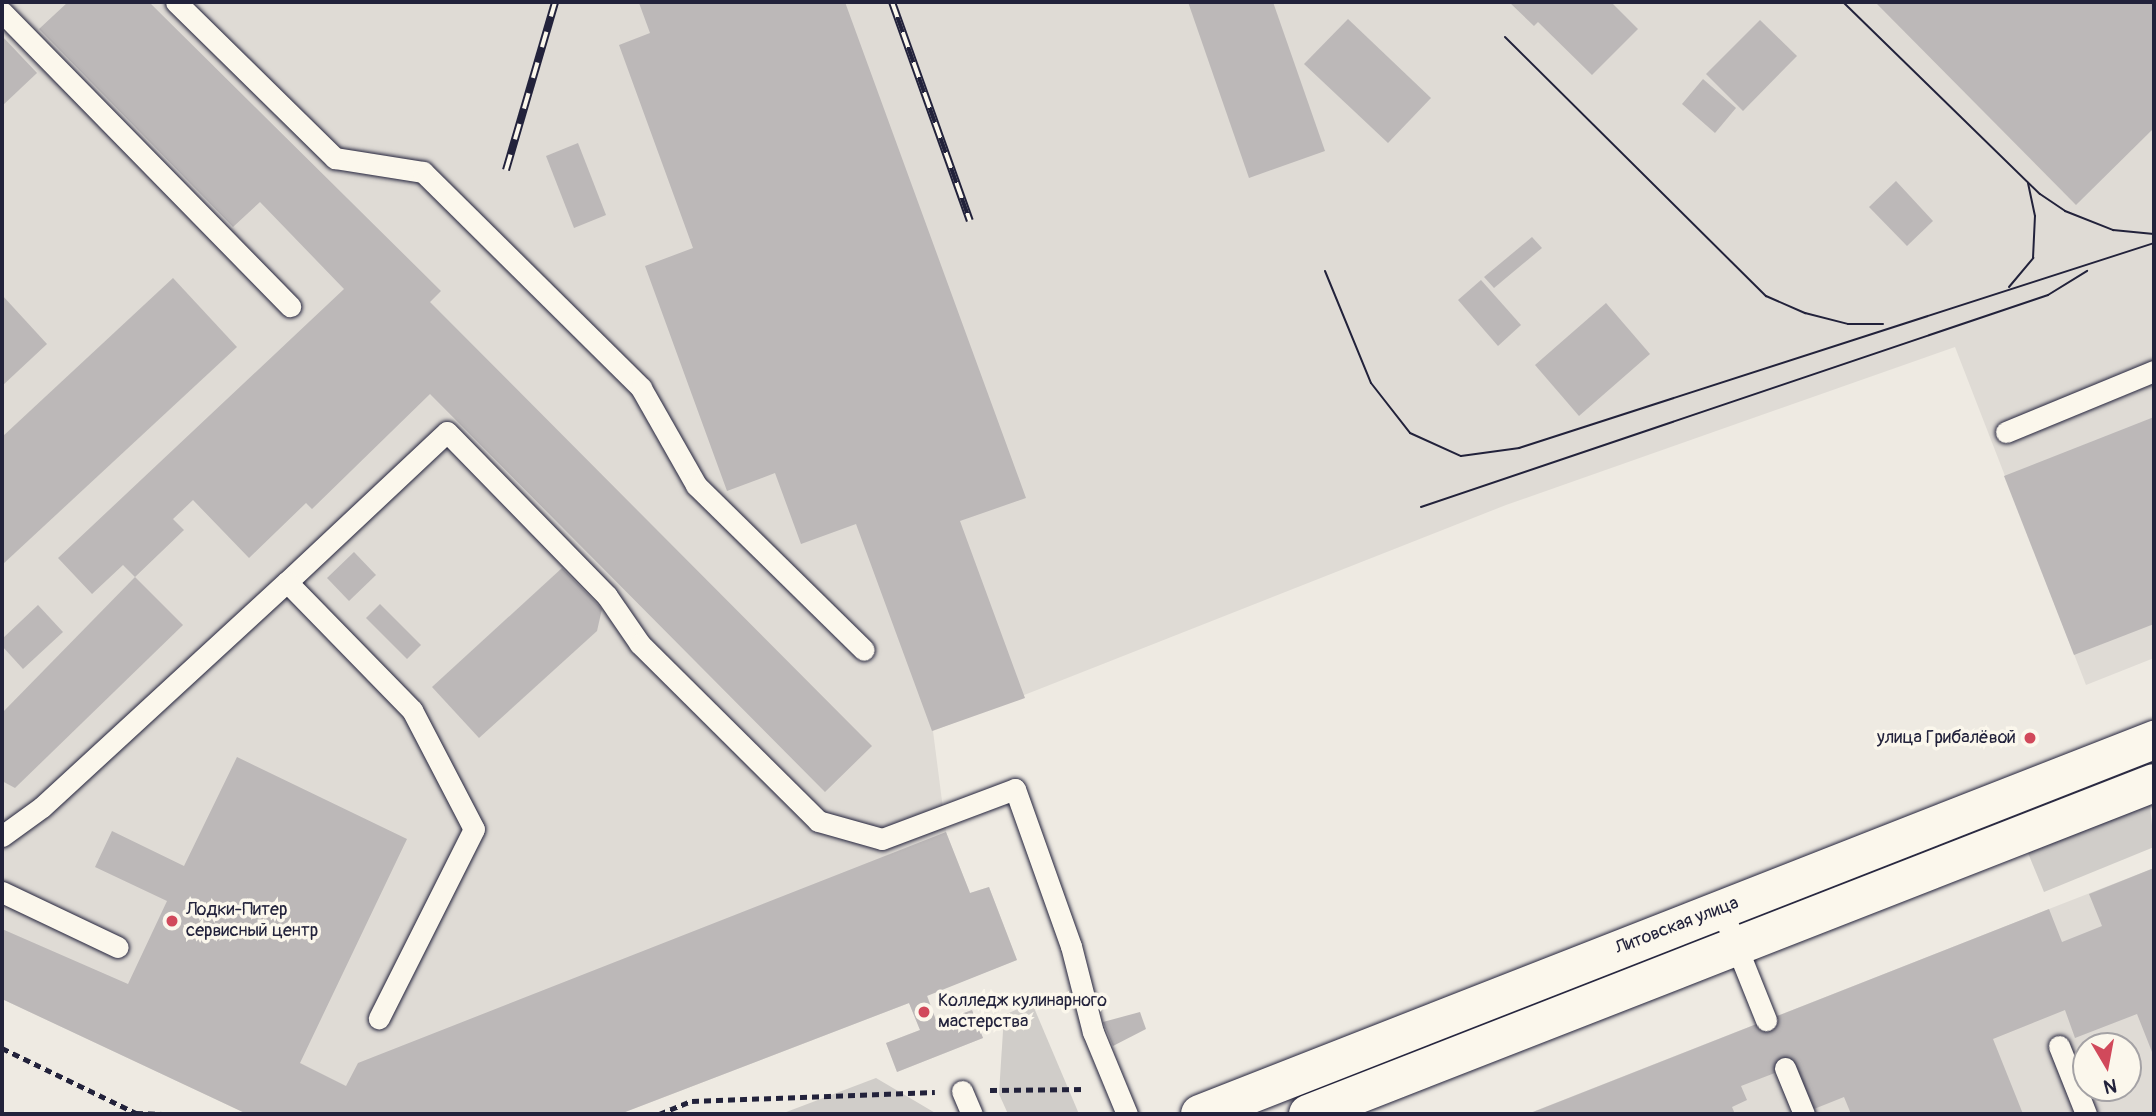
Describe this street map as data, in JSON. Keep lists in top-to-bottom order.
{
  "streets": {
    "street": ["Литовская улица"]
  },
  "places": ["улица Грибалёвой", "Лодки-Питер сервисный центр", "Колледж кулинарного мастерства"],
  "north": "bottom"
}
